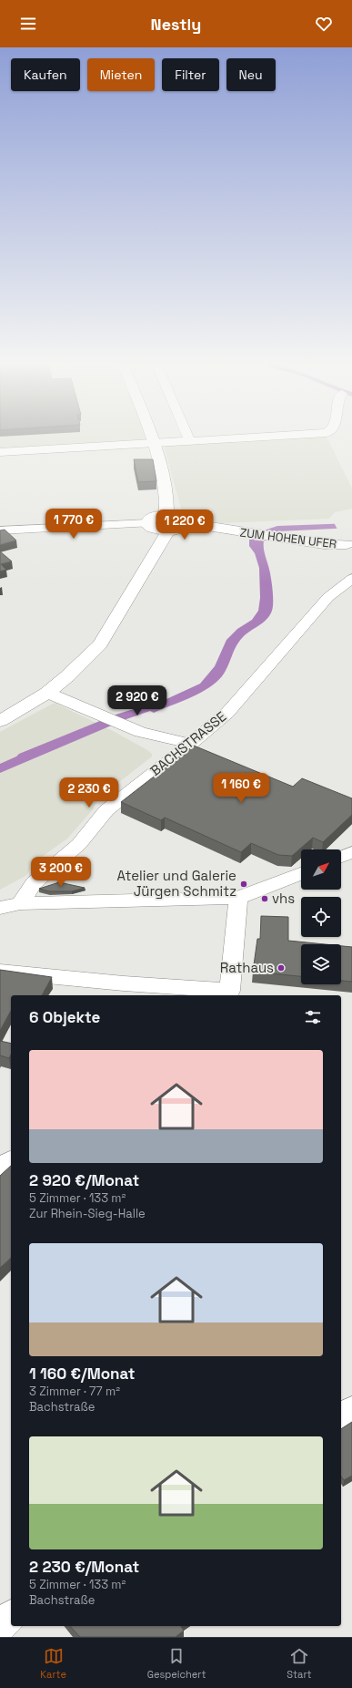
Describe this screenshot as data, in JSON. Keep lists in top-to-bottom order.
{
  "streets": {
    "main road": ["ZUM HOHEN UFER"],
    "street": ["BACHSTRASSE"]
  },
  "places": ["Atelier und Galerie Jürgen Schmitz", "vhs", "Rathaus"],
  "north": "top right",
  "page": {
    "header": "Nestly",
    "chip": [
      "Kaufen",
      "Mieten",
      "Filter",
      "Neu"
    ],
    "price": [
      "1 770 €",
      "1 220 €",
      "2 920 €",
      "1 160 €",
      "2 230 €",
      "3 200 €"
    ],
    "heading": "6 Objekte",
    "list": [
      {
        "name": "2 920 €/Monat",
        "note": "5 Zimmer · 133 m² · Zur Rhein-Sieg-Halle"
      },
      {
        "name": "1 160 €/Monat",
        "note": "3 Zimmer · 77 m² · Bachstraße"
      },
      {
        "name": "2 230 €/Monat",
        "note": "5 Zimmer · 133 m² · Bachstraße"
      }
    ],
    "tabs": ["Karte", "Gespeichert", "Start"]
  }
}
